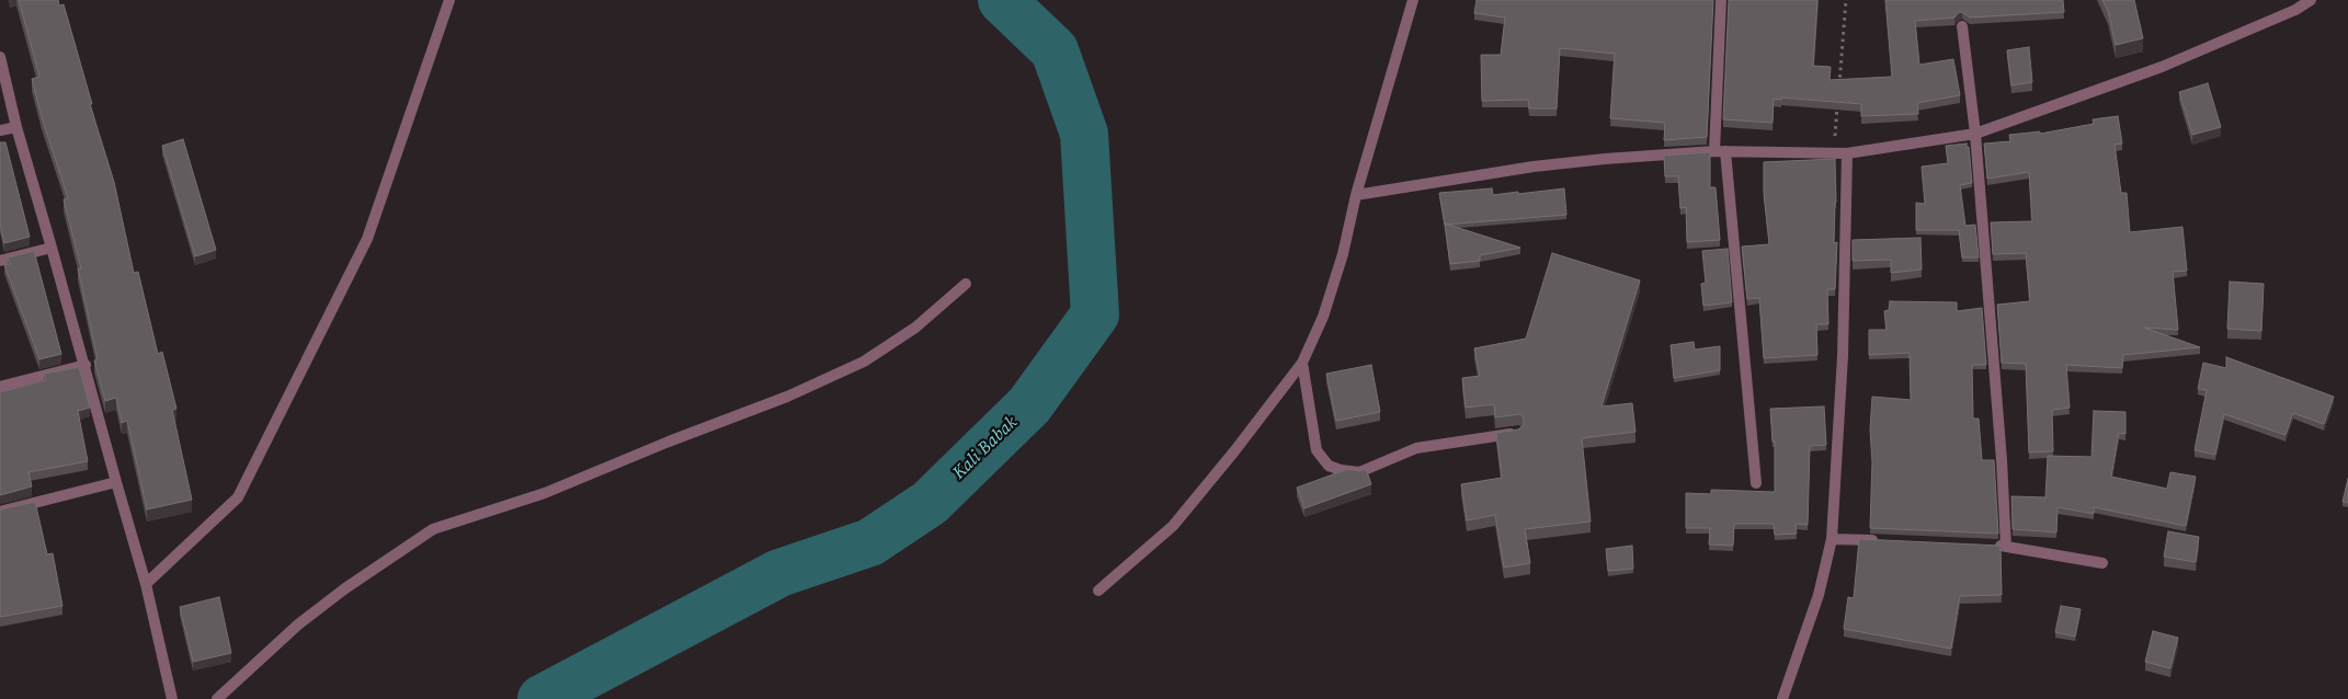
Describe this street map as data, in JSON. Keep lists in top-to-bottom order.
{
  "water": ["Kali Babak"]
}
